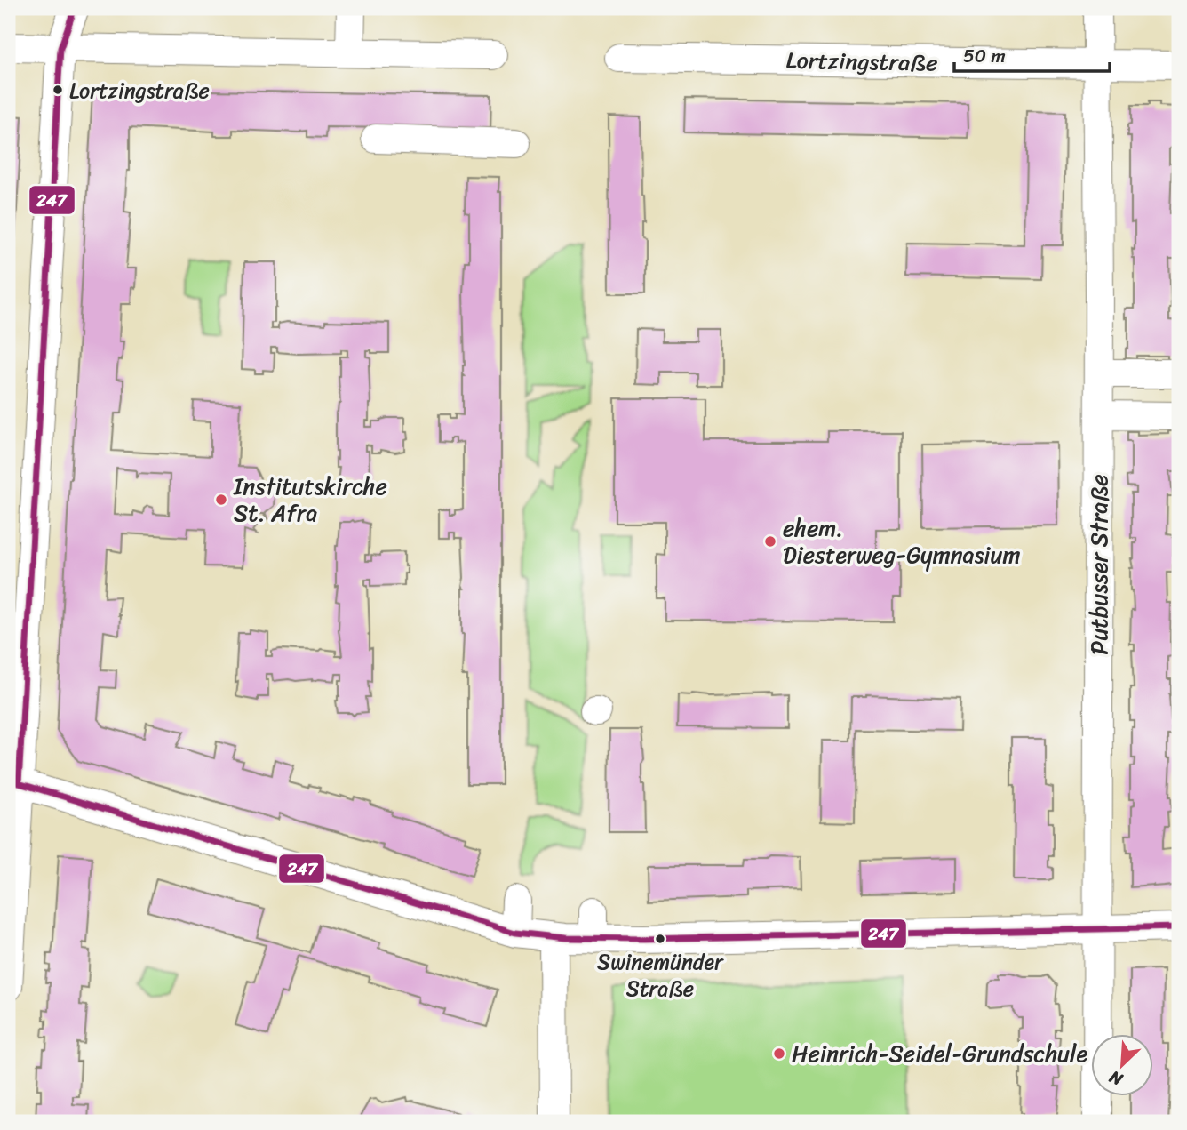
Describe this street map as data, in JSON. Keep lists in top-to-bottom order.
{
  "streets": {
    "street": ["Lortzingstraße", "Putbusser Straße"]
  },
  "crossings": [
    ["Lortzingstraße", "Putbusser Straße"]
  ],
  "places": [
    "Lortzingstraße",
    "Institutskirche St. Afra",
    "ehem. Diesterweg-Gymnasium",
    "Swinemünder Straße",
    "Heinrich-Seidel-Grundschule"
  ],
  "lines": ["transit line 247"],
  "scale_bar": "50 m",
  "north": "bottom left"
}
